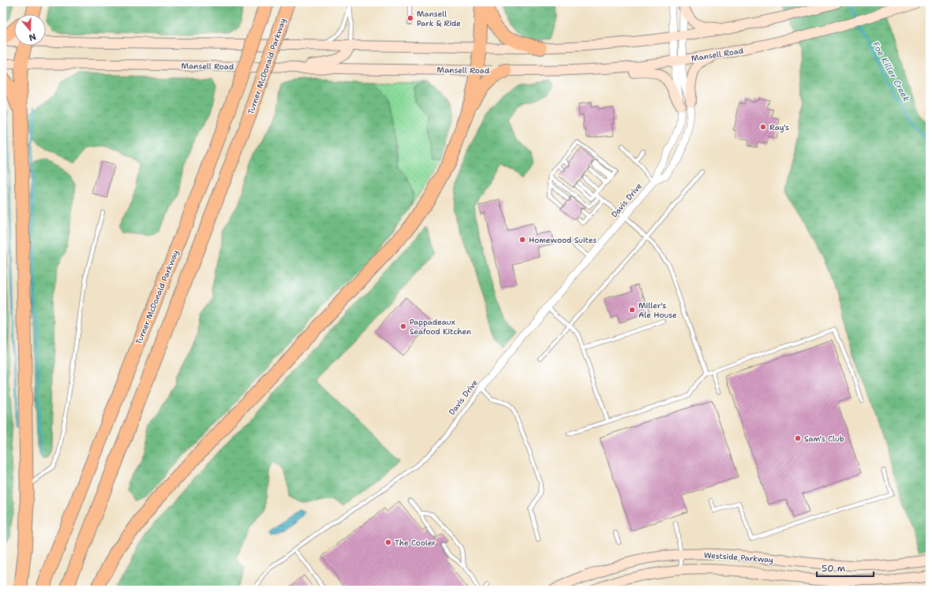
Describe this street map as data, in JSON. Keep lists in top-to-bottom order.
{
  "streets": {
    "highway": ["Turner McDonald Parkway"],
    "main road": ["Mansell Road", "Westside Parkway"],
    "street": ["Davis Drive"]
  },
  "crossings": [
    ["Mansell Road", "Davis Drive"]
  ],
  "water": ["Foe Killer Creek"],
  "places": [
    "Mansell Park & Ride",
    "Ray's",
    "Homewood Suites",
    "Miller's Ale House",
    "Pappadeaux Seafood Kitchen",
    "Sam's Club",
    "The Cooler"
  ],
  "scale_bar": "50 m",
  "north": "bottom"
}
